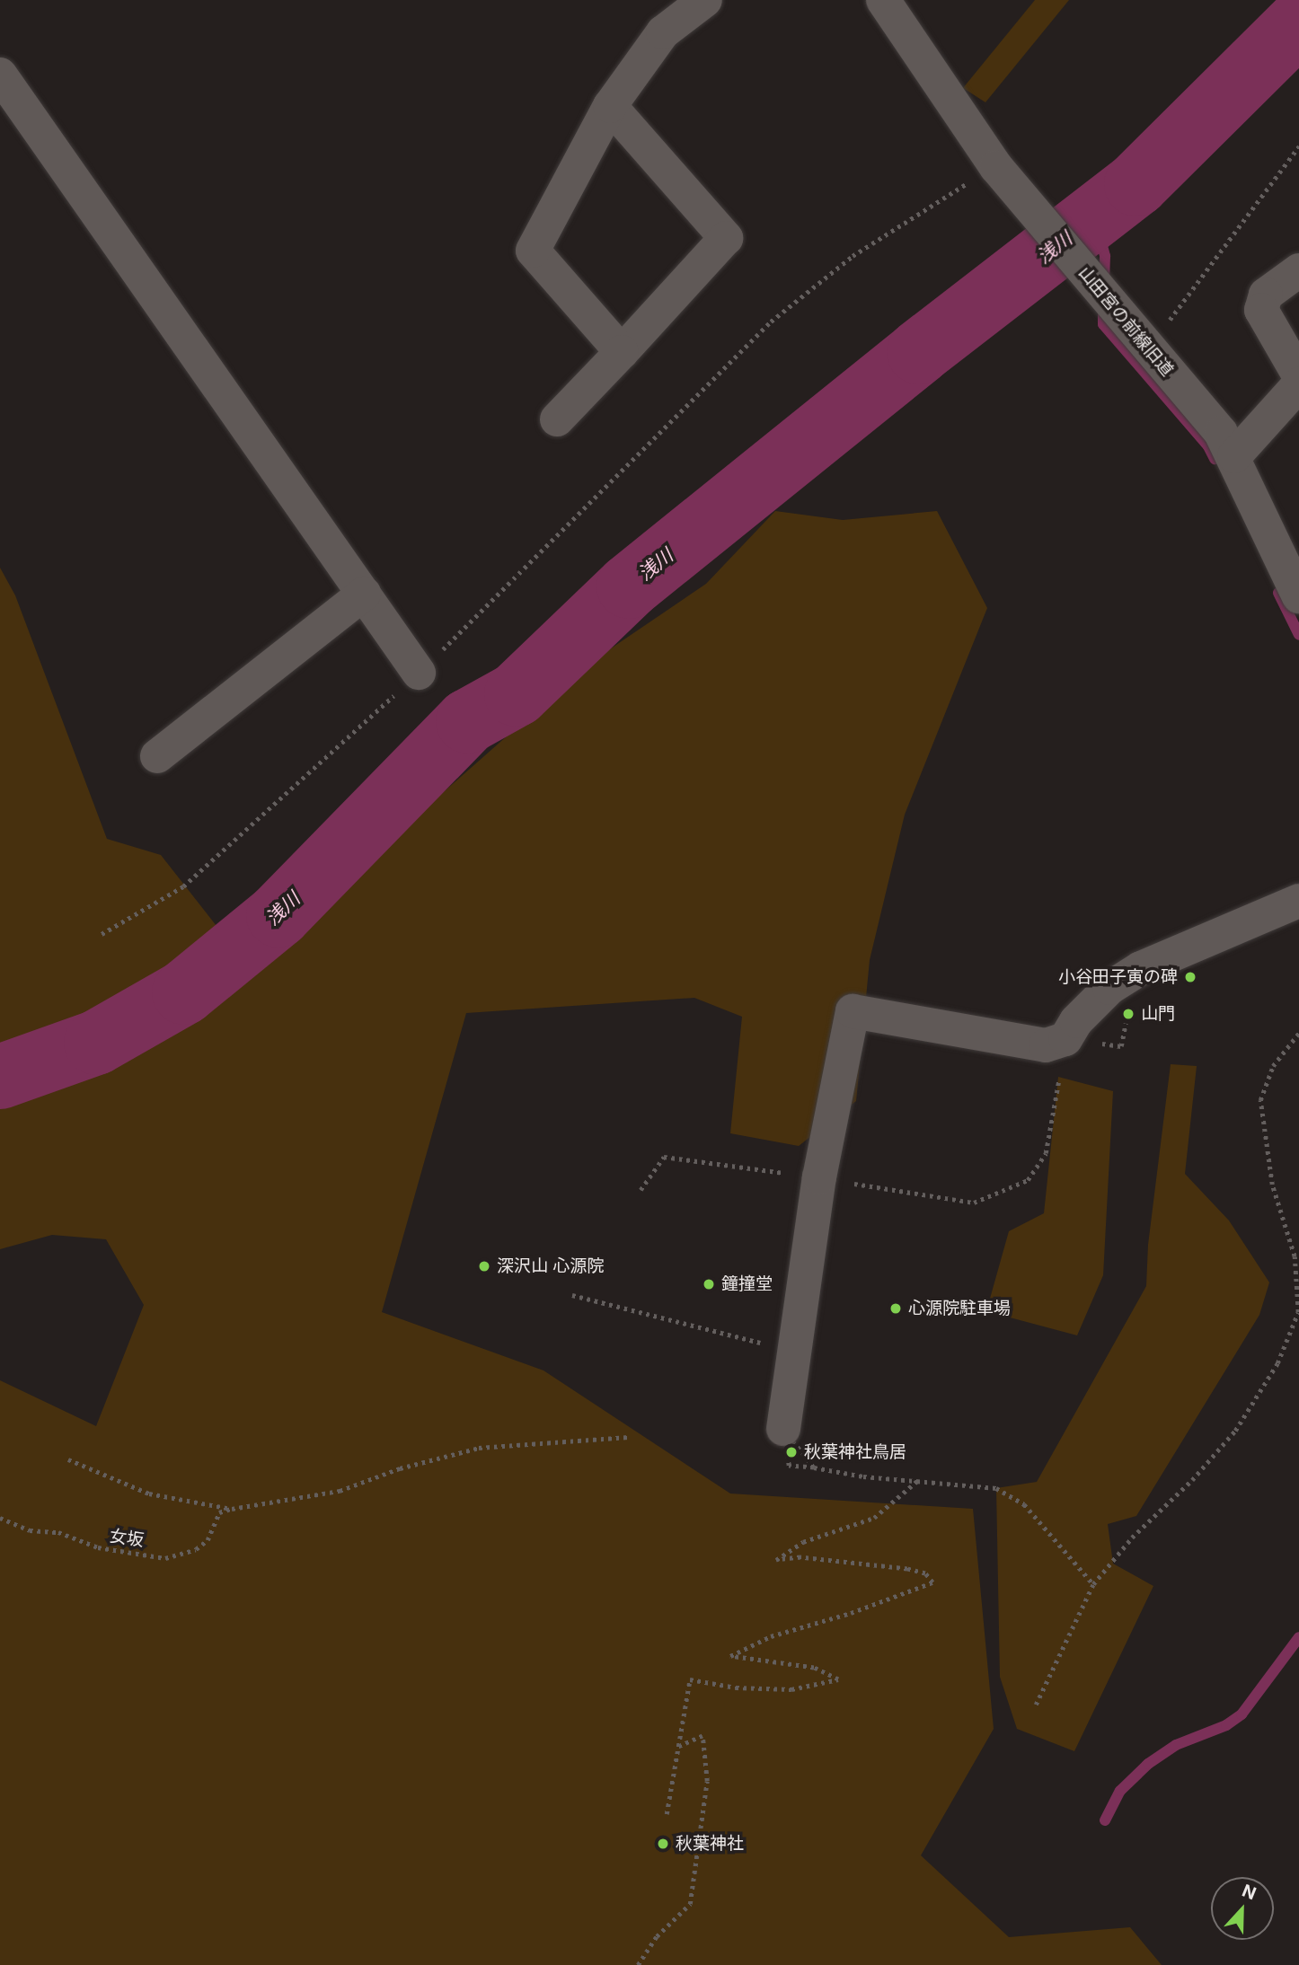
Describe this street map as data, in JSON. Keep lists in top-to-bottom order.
{
  "streets": {
    "street": ["山田宮の前線旧道"],
    "path": ["女坂"]
  },
  "water": ["浅川"],
  "places": [
    "小谷田子寅の碑",
    "山門",
    "深沢山 心源院",
    "鐘撞堂",
    "心源院駐車場",
    "秋葉神社鳥居",
    "秋葉神社"
  ],
  "north": "top"
}
